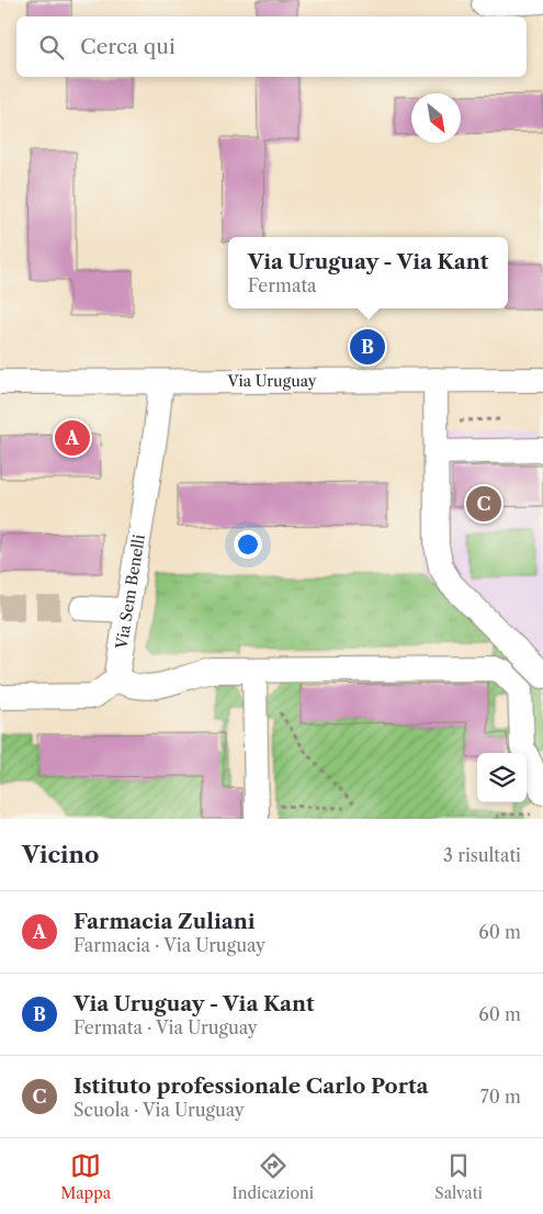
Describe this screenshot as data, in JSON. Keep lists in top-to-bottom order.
{
  "streets": {
    "street": ["Via Uruguay", "Via Sem Benelli"]
  },
  "crossings": [
    ["Via Uruguay", "Via Sem Benelli"]
  ],
  "north": "bottom right",
  "page": {
    "search": "Cerca qui",
    "popup": ["Via Uruguay - Via Kant", "Fermata"],
    "pins": ["B", "A", "C"],
    "heading": ["Vicino", "3 risultati"],
    "list": [
      {
        "mark": "A",
        "name": "Farmacia Zuliani",
        "note": "Farmacia · Via Uruguay",
        "value": "60 m"
      },
      {
        "mark": "B",
        "name": "Via Uruguay - Via Kant",
        "note": "Fermata · Via Uruguay",
        "value": "60 m"
      },
      {
        "mark": "C",
        "name": "Istituto professionale Carlo Porta",
        "note": "Scuola · Via Uruguay",
        "value": "70 m"
      }
    ],
    "nav": ["Mappa", "Indicazioni", "Salvati"]
  }
}
